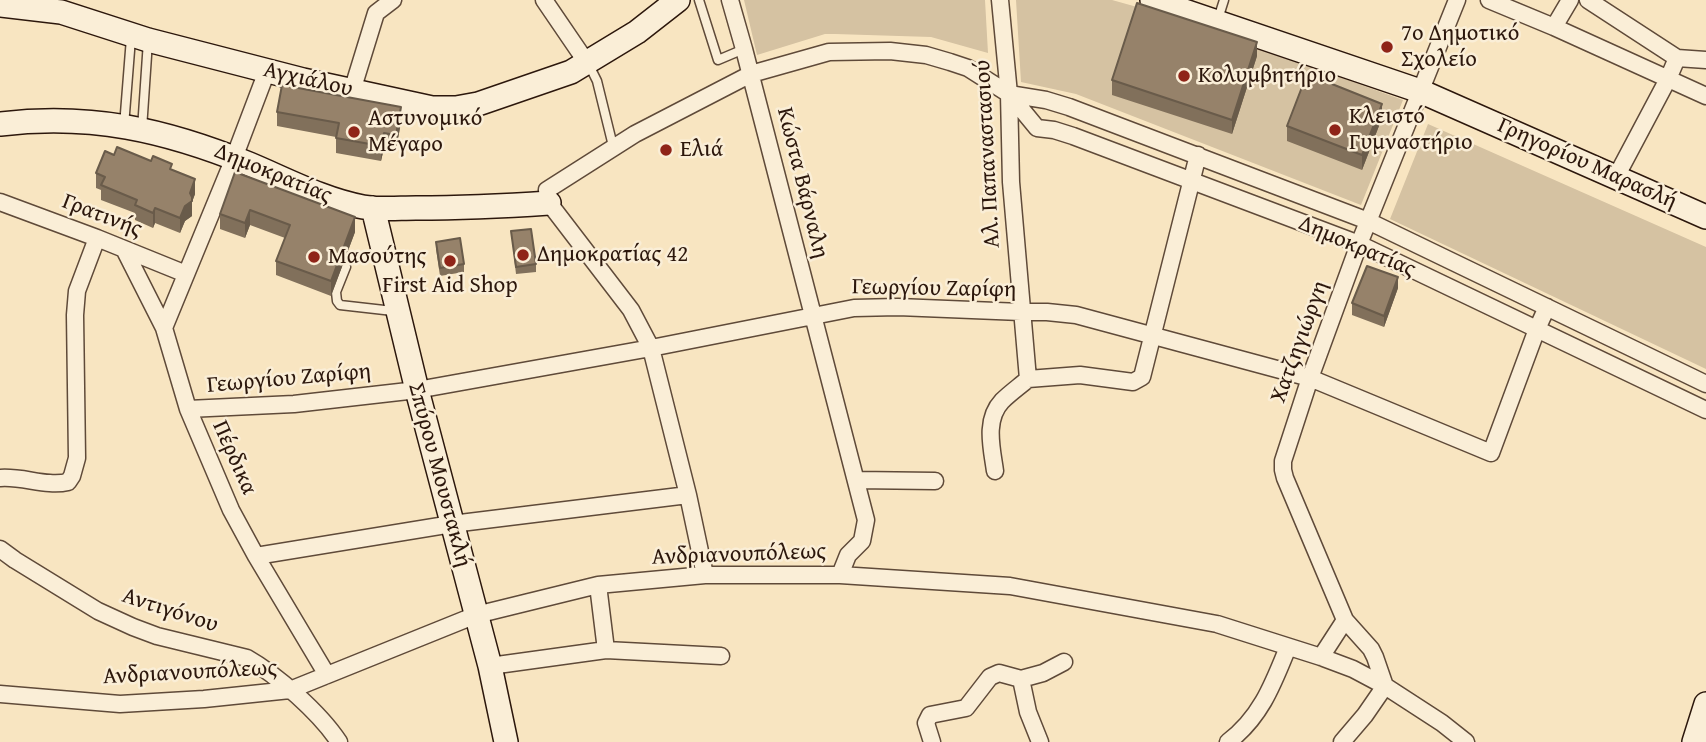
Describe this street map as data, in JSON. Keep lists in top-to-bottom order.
{
  "streets": {
    "street": [
      "Αγχιάλου",
      "Αλ. Παπαναστασιού",
      "Γρηγορίου Μαρασλή",
      "Δημοκρατίας",
      "Κώστα Βάρναλη",
      "Γρατινής",
      "Γεωργίου Ζαρίφη",
      "Χατζηγιώργη",
      "Πέρδικα",
      "Σπύρου Μουστακλή",
      "Ανδριανουπόλεως",
      "Αντιγόνου"
    ]
  },
  "crossings": [
    ["Αλ. Παπαναστασιού", "Δημοκρατίας"],
    ["Αλ. Παπαναστασιού", "Γεωργίου Ζαρίφη"],
    ["Γρηγορίου Μαρασλή", "Χατζηγιώργη"],
    ["Δημοκρατίας", "Κώστα Βάρναλη"],
    ["Δημοκρατίας", "Γεωργίου Ζαρίφη"],
    ["Δημοκρατίας", "Χατζηγιώργη"],
    ["Δημοκρατίας", "Σπύρου Μουστακλή"],
    ["Κώστα Βάρναλη", "Γεωργίου Ζαρίφη"],
    ["Κώστα Βάρναλη", "Ανδριανουπόλεως"],
    ["Γρατινής", "Πέρδικα"],
    ["Γεωργίου Ζαρίφη", "Χατζηγιώργη"],
    ["Γεωργίου Ζαρίφη", "Πέρδικα"],
    ["Γεωργίου Ζαρίφη", "Σπύρου Μουστακλή"],
    ["Χατζηγιώργη", "Ανδριανουπόλεως"],
    ["Πέρδικα", "Ανδριανουπόλεως"],
    ["Σπύρου Μουστακλή", "Ανδριανουπόλεως"],
    ["Ανδριανουπόλεως", "Αντιγόνου"]
  ],
  "places": [
    "7ο Δημοτικό Σχολείο",
    "Κολυμβητήριο",
    "Κλειστό Γυμναστήριο",
    "Αστυνομικό Μέγαρο",
    "Ελιά",
    "Δημοκρατίας 42",
    "Μασούτης",
    "First Aid Shop"
  ]
}
